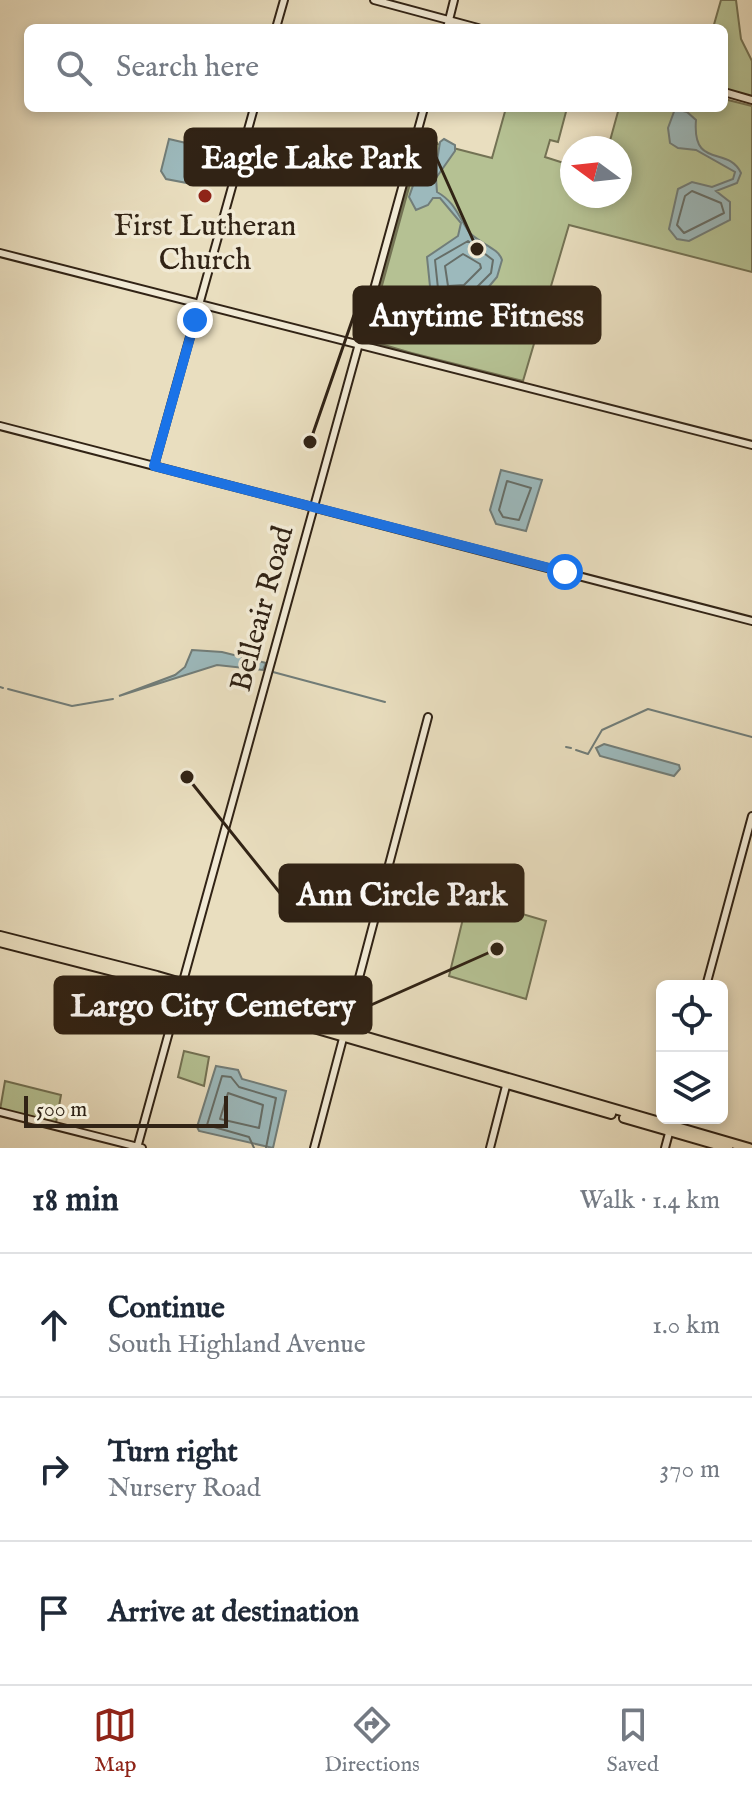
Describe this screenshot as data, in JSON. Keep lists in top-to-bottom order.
{
  "streets": {
    "street": ["Belleair Road"]
  },
  "places": [
    "First Lutheran Church",
    "Eagle Lake Park",
    "Anytime Fitness",
    "Ann Circle Park",
    "Largo City Cemetery"
  ],
  "scale_bar": "500 m",
  "north": "left",
  "page": {
    "search": "Search here",
    "scale": "500 m",
    "heading": ["18 min", "Walk · 1.4 km"],
    "list": [
      ["Continue", "South Highland Avenue", "1.0 km"],
      ["Turn right", "Nursery Road", "370 m"],
      "Arrive at destination"
    ],
    "nav": ["Map", "Directions", "Saved"]
  }
}
